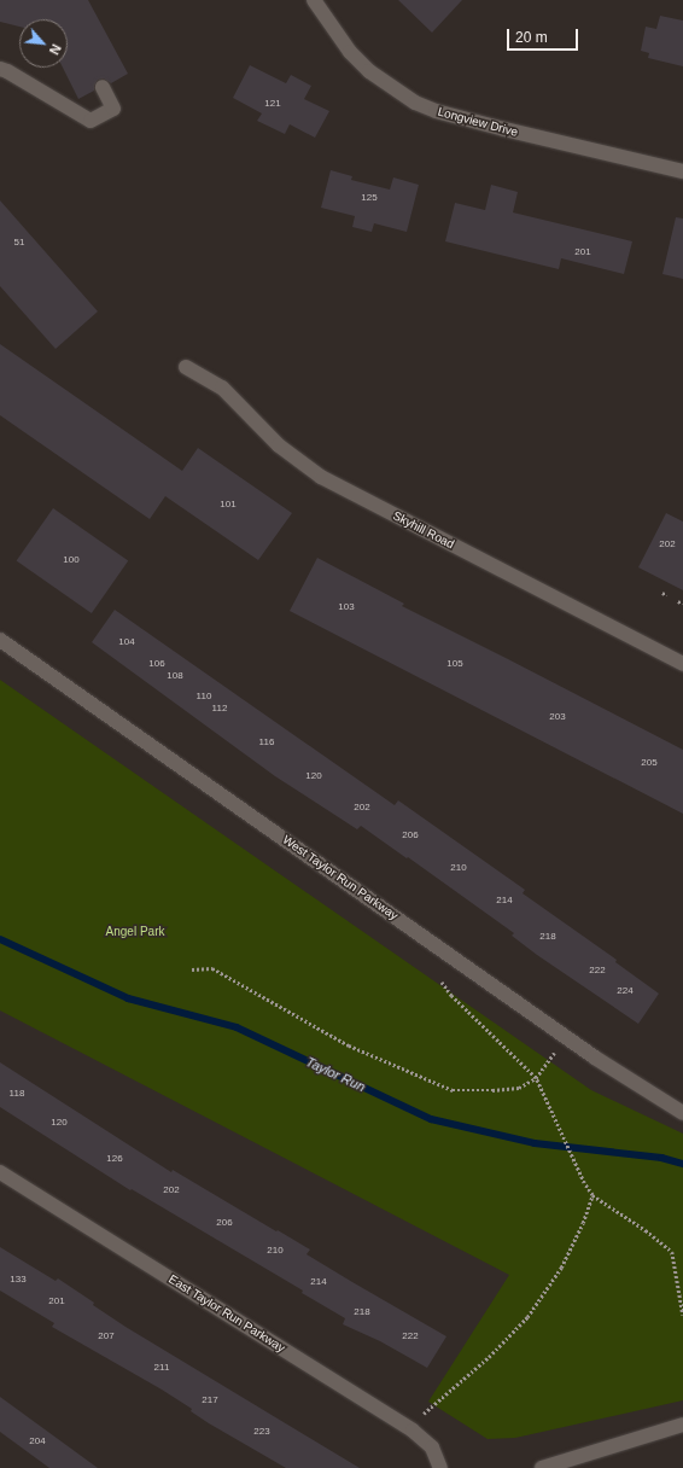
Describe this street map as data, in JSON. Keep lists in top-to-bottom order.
{
  "streets": {
    "street": [
      "Longview Drive",
      "Skyhill Road",
      "West Taylor Run Parkway",
      "East Taylor Run Parkway"
    ]
  },
  "water": ["Taylor Run"],
  "parks": ["Angel Park"],
  "house_numbers": [
    "121",
    "125",
    "51",
    "201",
    "101",
    "202",
    "100",
    "103",
    "104",
    "106",
    "105",
    "108",
    "110",
    "112",
    "203",
    "116",
    "205",
    "120",
    "202",
    "206",
    "210",
    "214",
    "218",
    "222",
    "224",
    "118",
    "120",
    "126",
    "202",
    "206",
    "210",
    "133",
    "214",
    "201",
    "218",
    "207",
    "222",
    "211",
    "217",
    "223",
    "204"
  ],
  "scale_bar": "20 m",
  "north": "bottom right"
}
